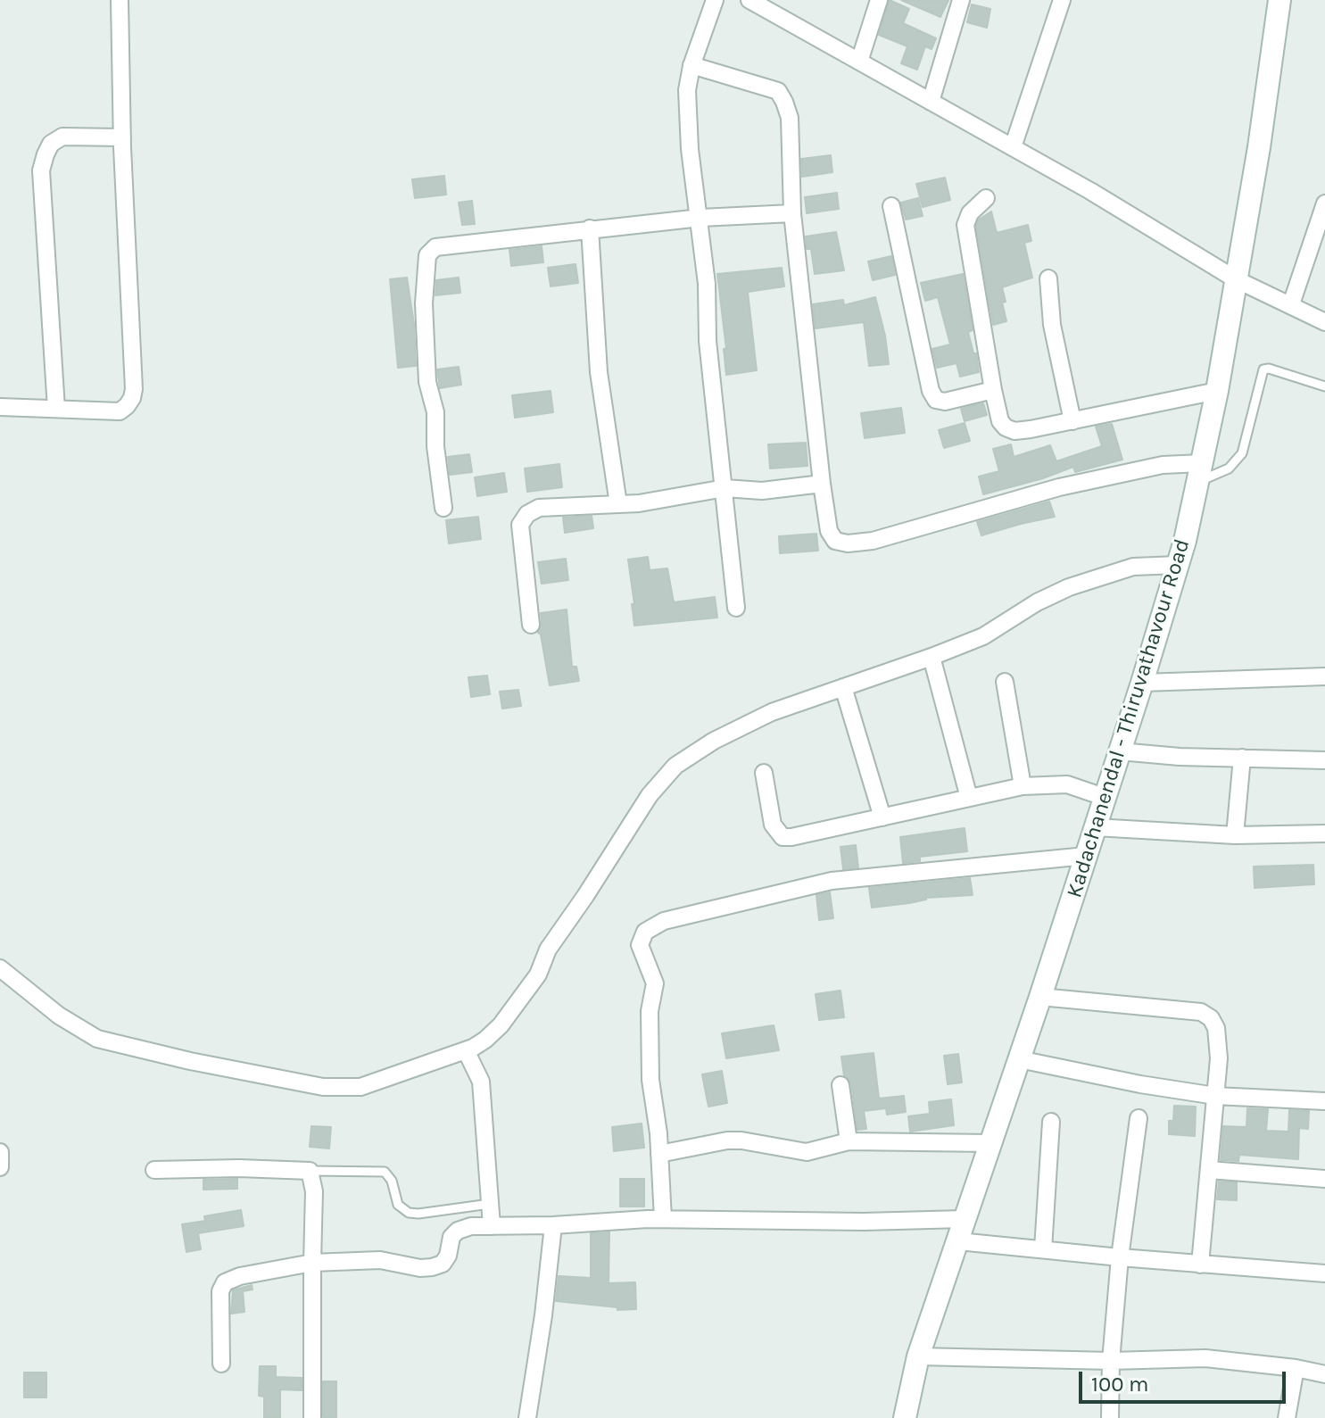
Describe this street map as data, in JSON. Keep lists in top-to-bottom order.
{
  "streets": {
    "main road": ["Kadachanendal - Thiruvathavour Road"]
  },
  "scale_bar": "100 m"
}
